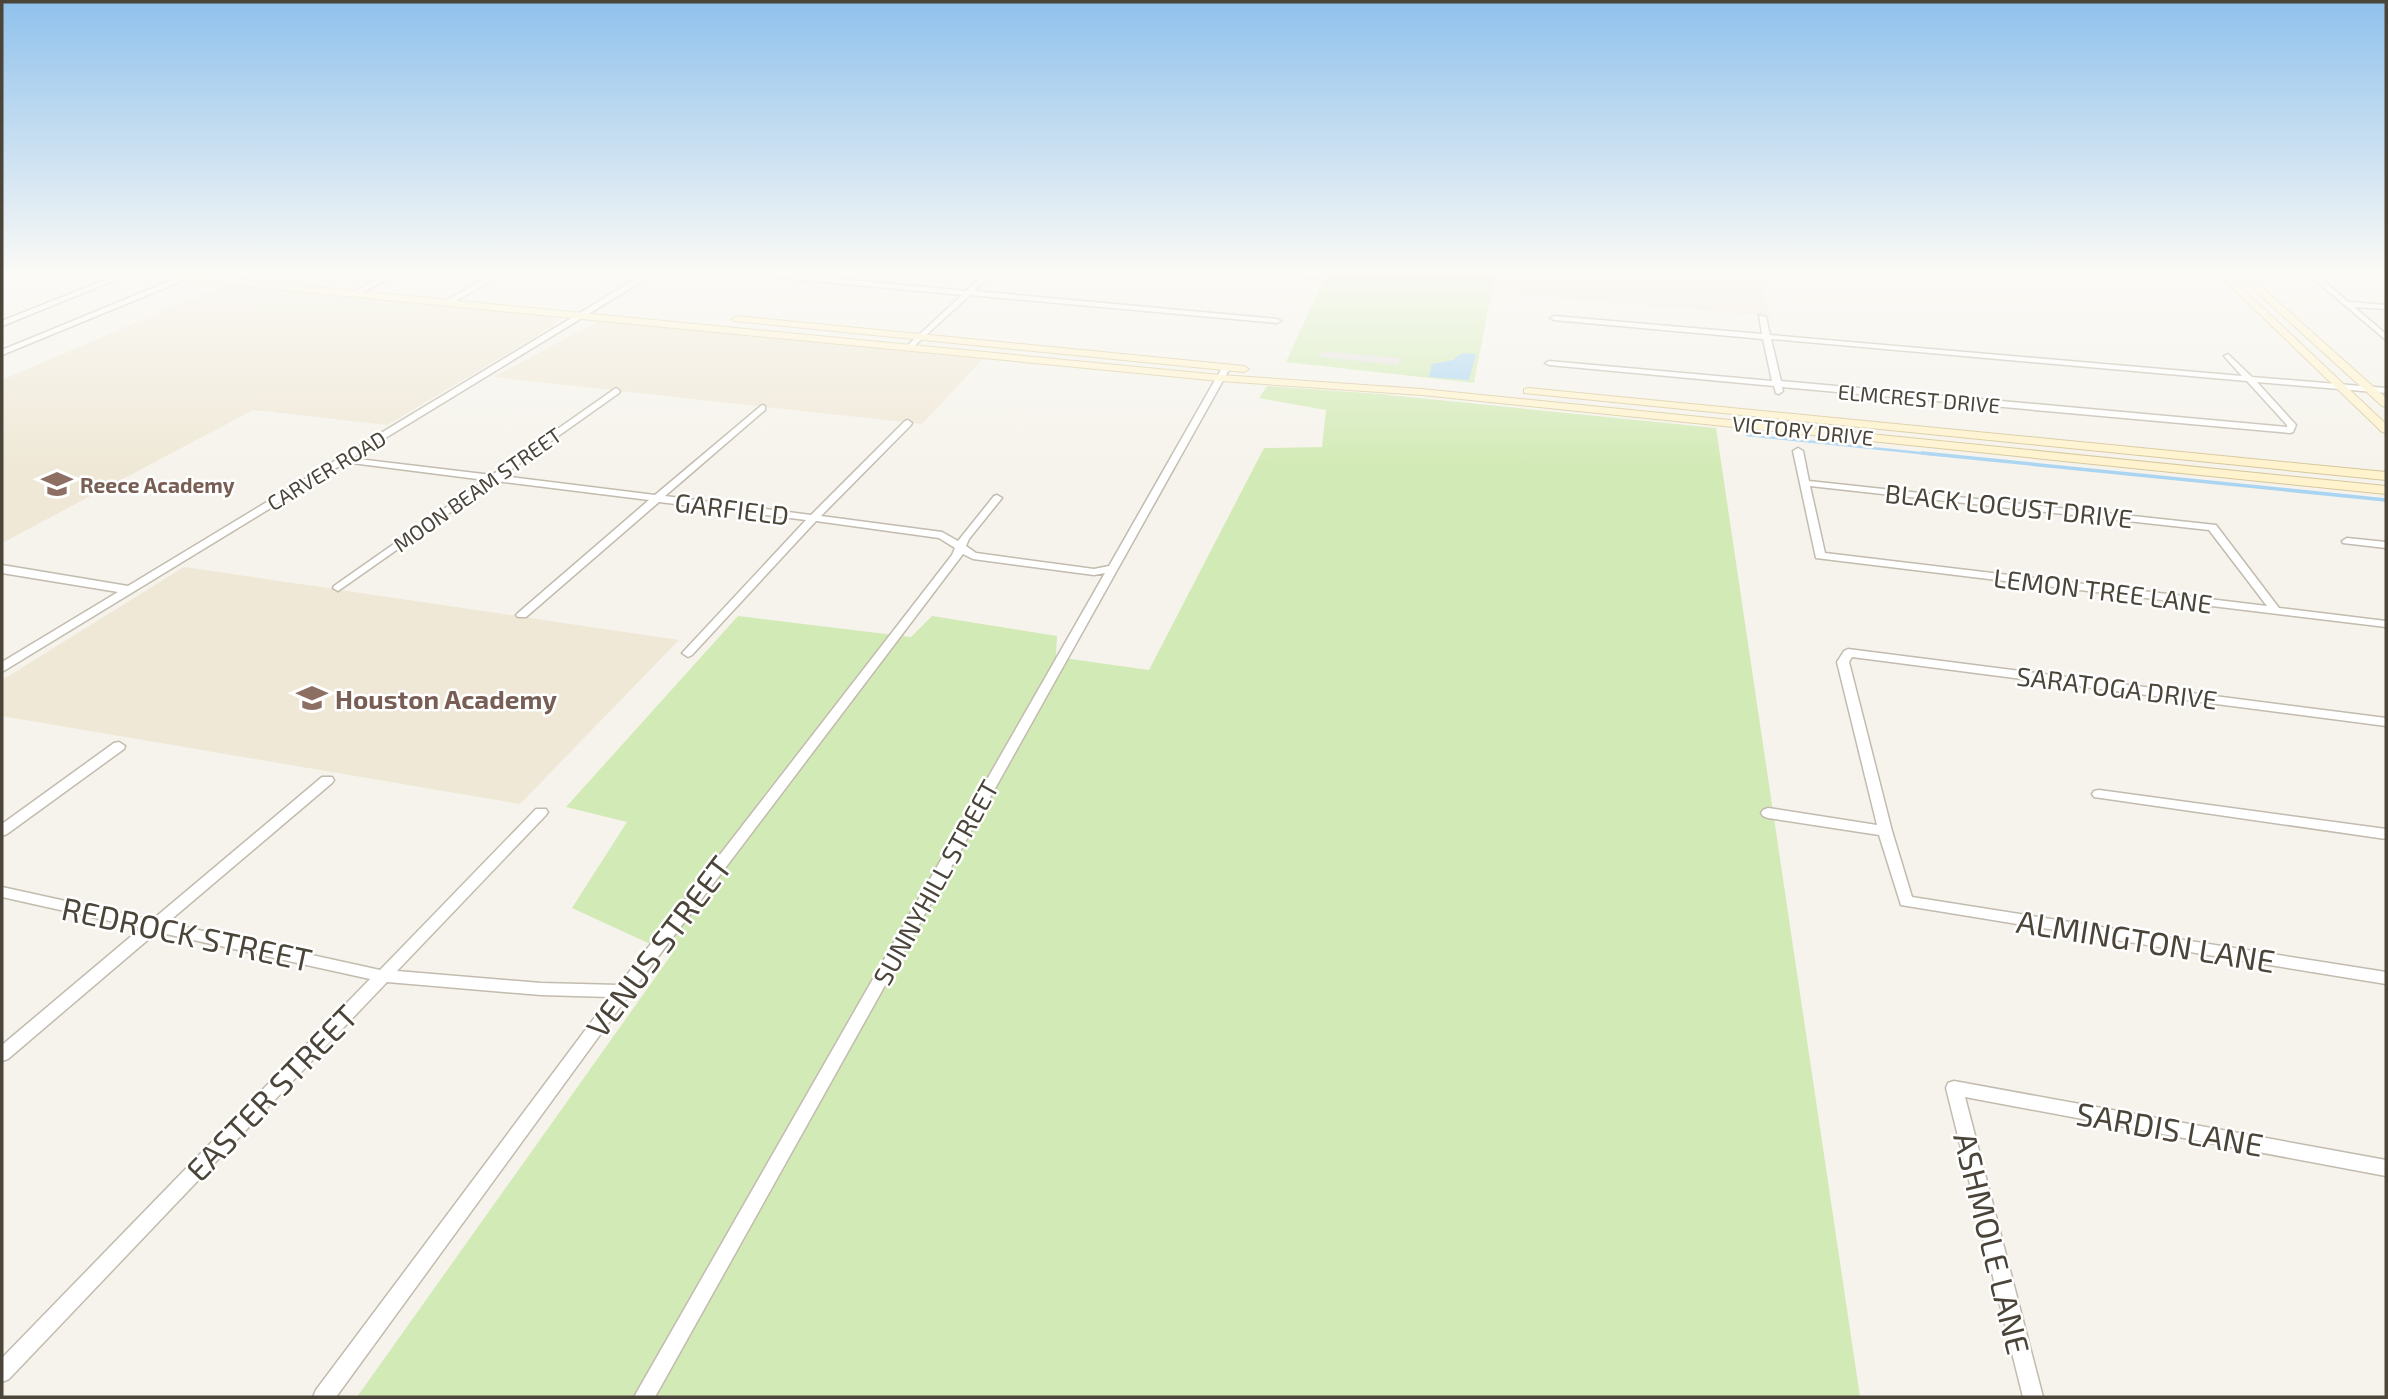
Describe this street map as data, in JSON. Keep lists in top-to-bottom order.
{
  "streets": {
    "main road": ["VICTORY DRIVE"],
    "street": [
      "ELMCREST DRIVE",
      "CARVER ROAD",
      "MOON BEAM STREET",
      "BLACK LOCUST DRIVE",
      "GARFIELD",
      "LEMON TREE LANE",
      "SARATOGA DRIVE",
      "SUNNYHILL STREET",
      "REDROCK STREET",
      "ALMINGTON LANE",
      "VENUS STREET",
      "EASTER STREET",
      "SARDIS LANE",
      "ASHMOLE LANE"
    ]
  },
  "crossings": [
    ["VICTORY DRIVE", "SUNNYHILL STREET"],
    ["CARVER ROAD", "GARFIELD"],
    ["MOON BEAM STREET", "GARFIELD"],
    ["BLACK LOCUST DRIVE", "LEMON TREE LANE"],
    ["GARFIELD", "SUNNYHILL STREET"],
    ["GARFIELD", "VENUS STREET"],
    ["SARATOGA DRIVE", "ALMINGTON LANE"],
    ["REDROCK STREET", "VENUS STREET"],
    ["REDROCK STREET", "EASTER STREET"],
    ["SARDIS LANE", "ASHMOLE LANE"]
  ],
  "places": {
    "school or university": ["Reece Academy", "Houston Academy"]
  }
}
